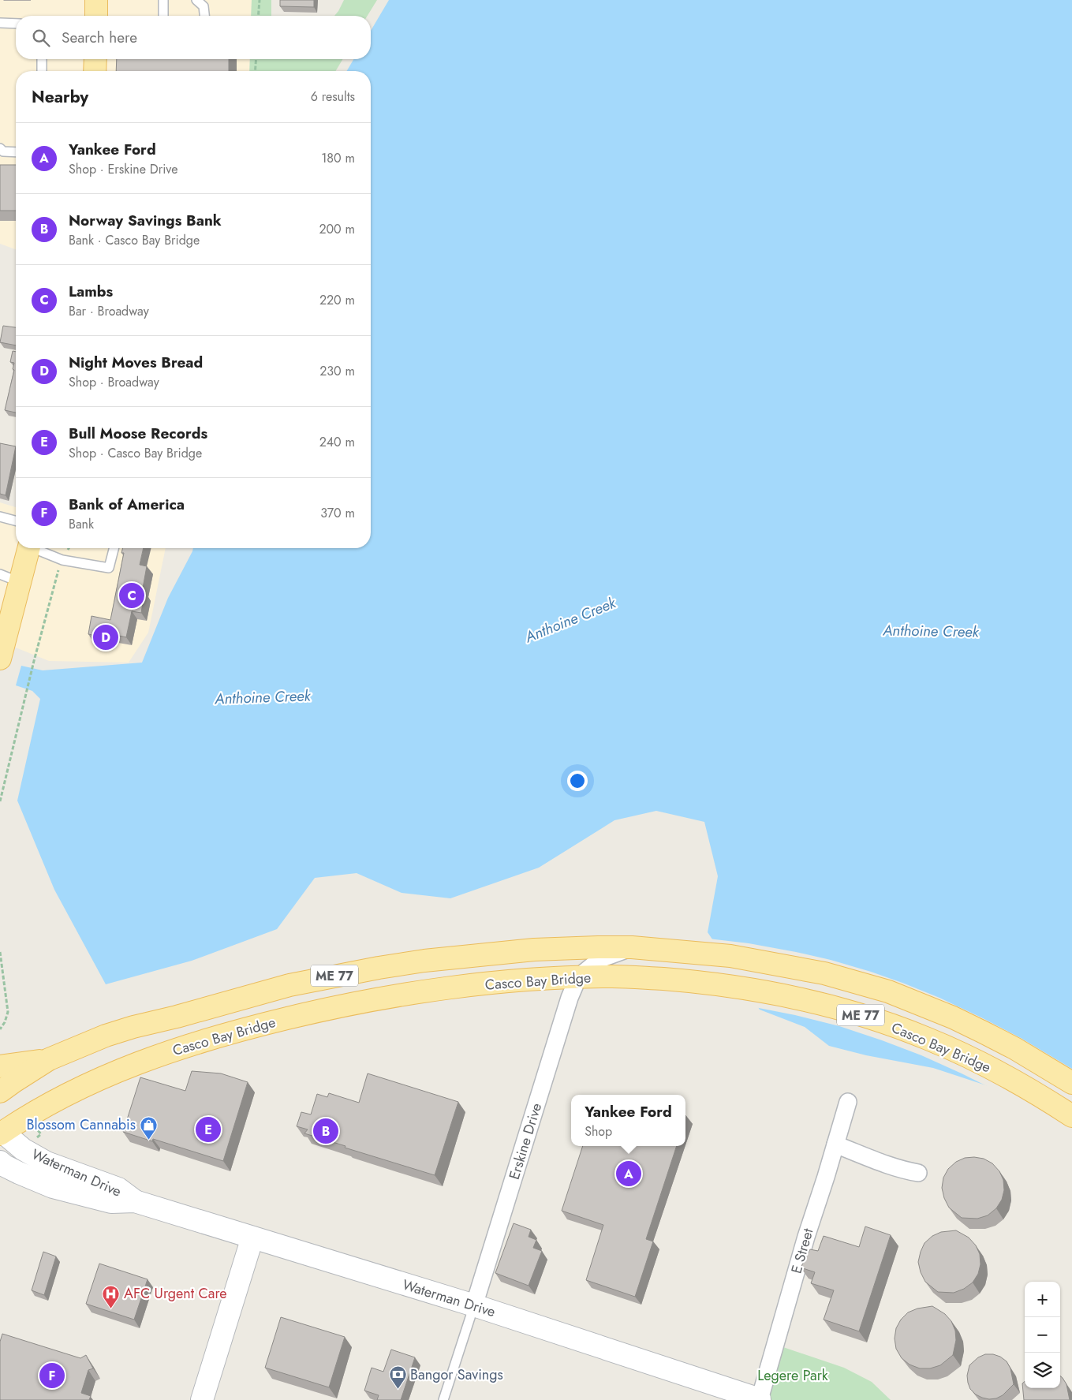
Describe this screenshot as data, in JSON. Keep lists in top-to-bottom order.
{
  "streets": {
    "main road": ["ME 77", "Casco Bay Bridge"],
    "street": ["Erskine Drive", "Waterman Drive", "E Street"]
  },
  "crossings": [
    ["Casco Bay Bridge", "Erskine Drive"],
    ["Casco Bay Bridge", "Waterman Drive"],
    ["Erskine Drive", "Waterman Drive"],
    ["Waterman Drive", "E Street"]
  ],
  "water": ["Anthoine Creek"],
  "parks": ["Legere Park"],
  "places": {
    "shop": ["Blossom Cannabis"],
    "hospital": ["AFC Urgent Care"],
    "bank": ["Bangor Savings"]
  },
  "page": {
    "search": "Search here",
    "heading": ["Nearby", "6 results"],
    "list": [
      {
        "mark": "A",
        "name": "Yankee Ford",
        "note": "Shop · Erskine Drive",
        "value": "180 m"
      },
      {
        "mark": "B",
        "name": "Norway Savings Bank",
        "note": "Bank · Casco Bay Bridge",
        "value": "200 m"
      },
      {
        "mark": "C",
        "name": "Lambs",
        "note": "Bar · Broadway",
        "value": "220 m"
      },
      {
        "mark": "D",
        "name": "Night Moves Bread",
        "note": "Shop · Broadway",
        "value": "230 m"
      },
      {
        "mark": "E",
        "name": "Bull Moose Records",
        "note": "Shop · Casco Bay Bridge",
        "value": "240 m"
      },
      {
        "mark": "F",
        "name": "Bank of America",
        "note": "Bank",
        "value": "370 m"
      }
    ],
    "pins": [
      "C",
      "D",
      "E",
      "B",
      "A",
      "F"
    ],
    "popup": ["Yankee Ford", "Shop"],
    "map_buttons": ["+", "−"]
  }
}
